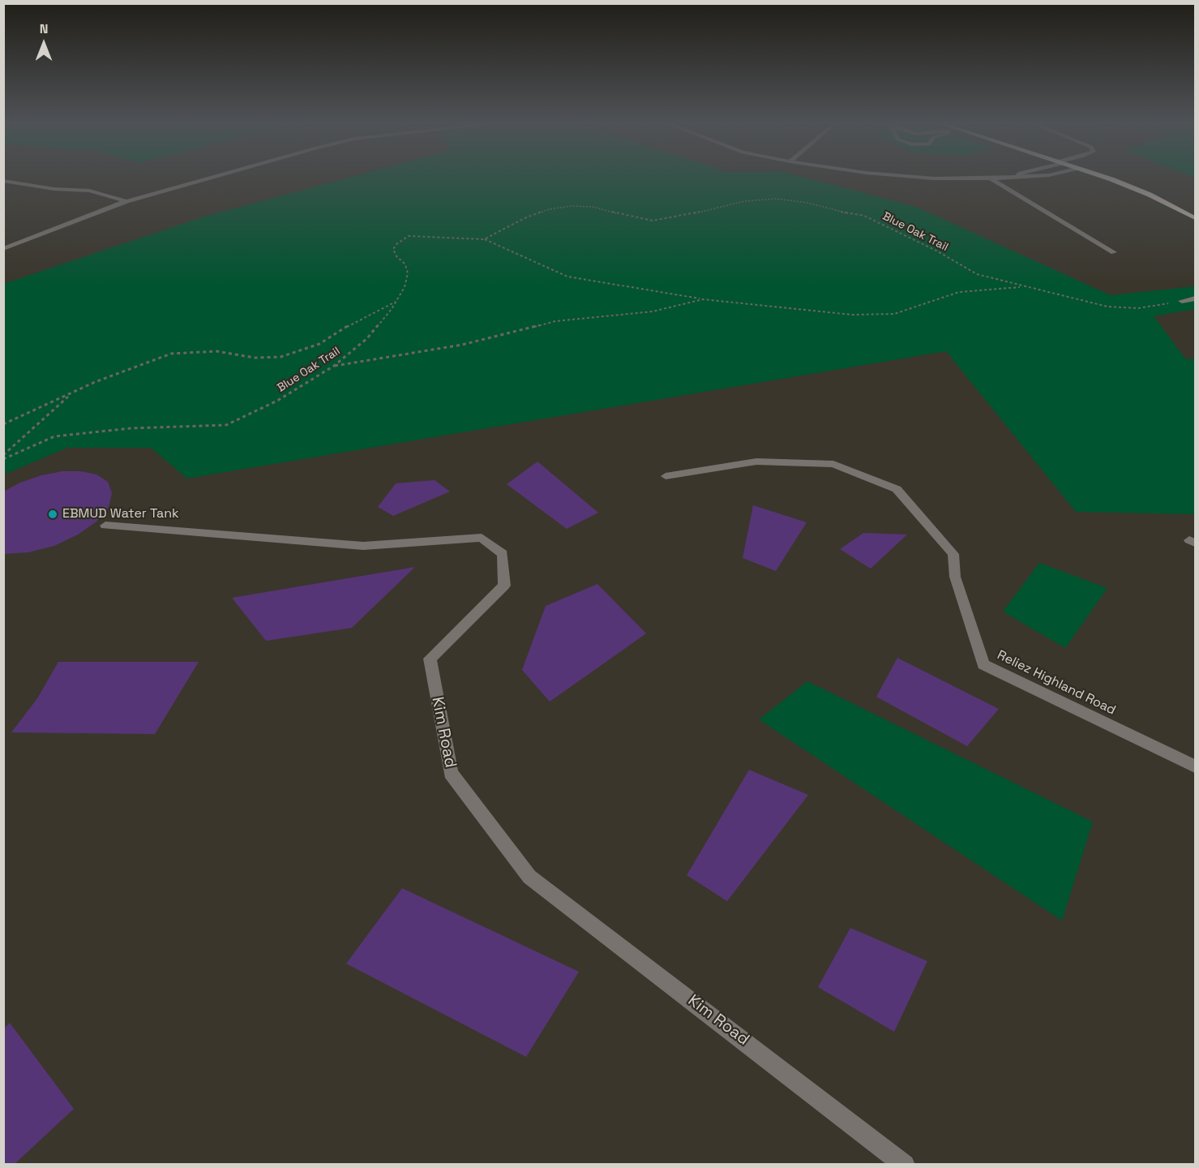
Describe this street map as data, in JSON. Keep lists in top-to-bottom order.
{
  "streets": {
    "street": ["Reliez Highland Road", "Kim Road"],
    "path": ["Blue Oak Trail"]
  },
  "places": ["EBMUD Water Tank"],
  "north": "top"
}
